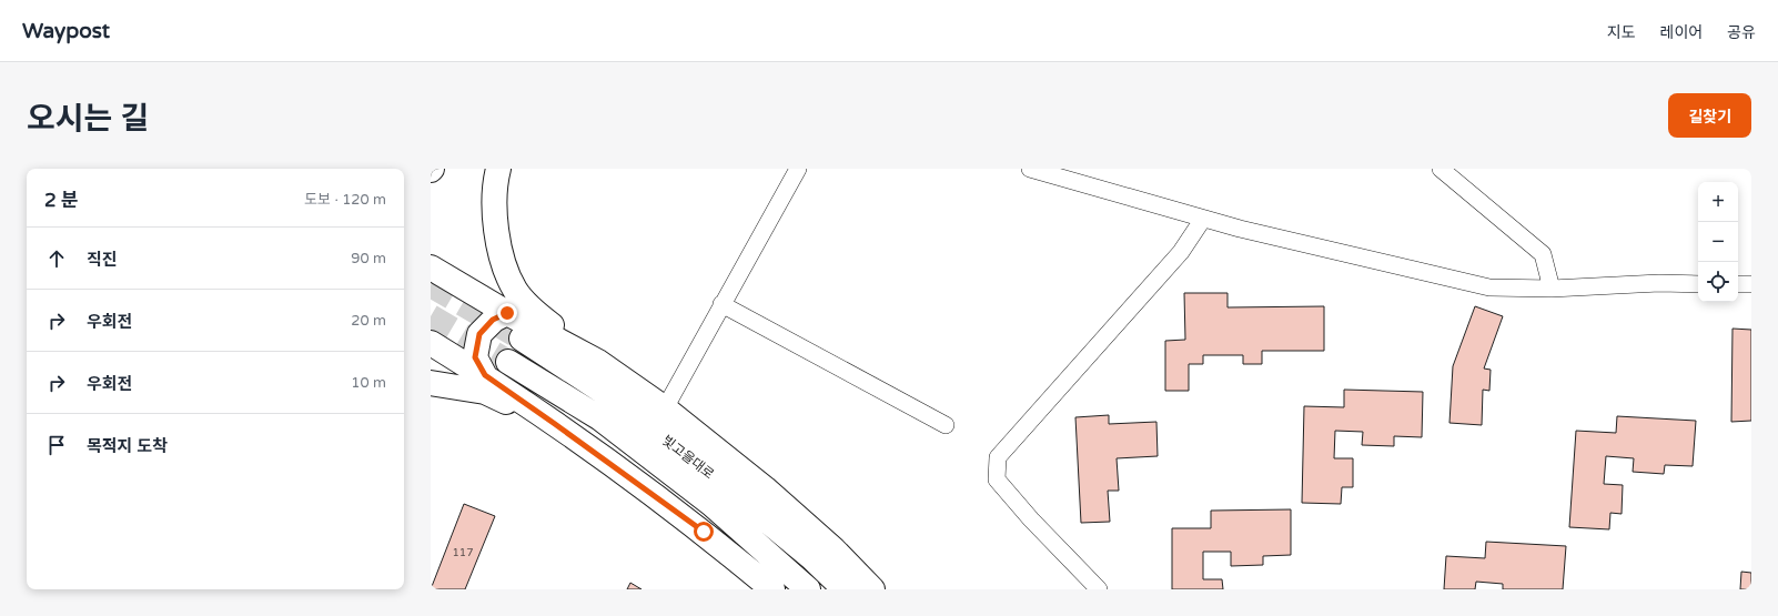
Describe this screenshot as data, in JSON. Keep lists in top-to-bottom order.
{
  "streets": {
    "main road": ["빛고을대로"]
  },
  "house_numbers": ["117"],
  "page": {
    "header": "Waypost",
    "nav": ["지도", "레이어", "공유"],
    "title": "오시는 길",
    "buttons": "길찾기",
    "heading": ["2 분", "도보 · 120 m"],
    "map_buttons": ["+", "−"],
    "list": [
      ["직진", "90 m"],
      ["우회전", "20 m"],
      ["우회전", "10 m"],
      "목적지 도착"
    ]
  }
}
